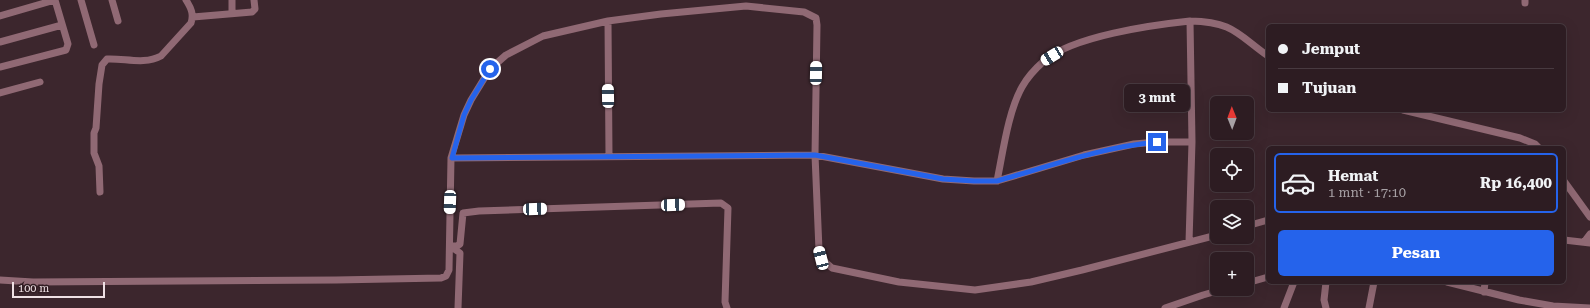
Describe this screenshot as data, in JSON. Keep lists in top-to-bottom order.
{
  "scale_bar": "100 m",
  "north": "top",
  "page": {
    "banner": ["Jemput", "Tujuan"],
    "bubble": "3 mnt",
    "map_buttons": "+",
    "list": [
      {
        "name": "Hemat",
        "note": "1 mnt · 17:10",
        "value": "Rp 16,400"
      }
    ],
    "buttons": "Pesan",
    "scale": "100 m"
  }
}
